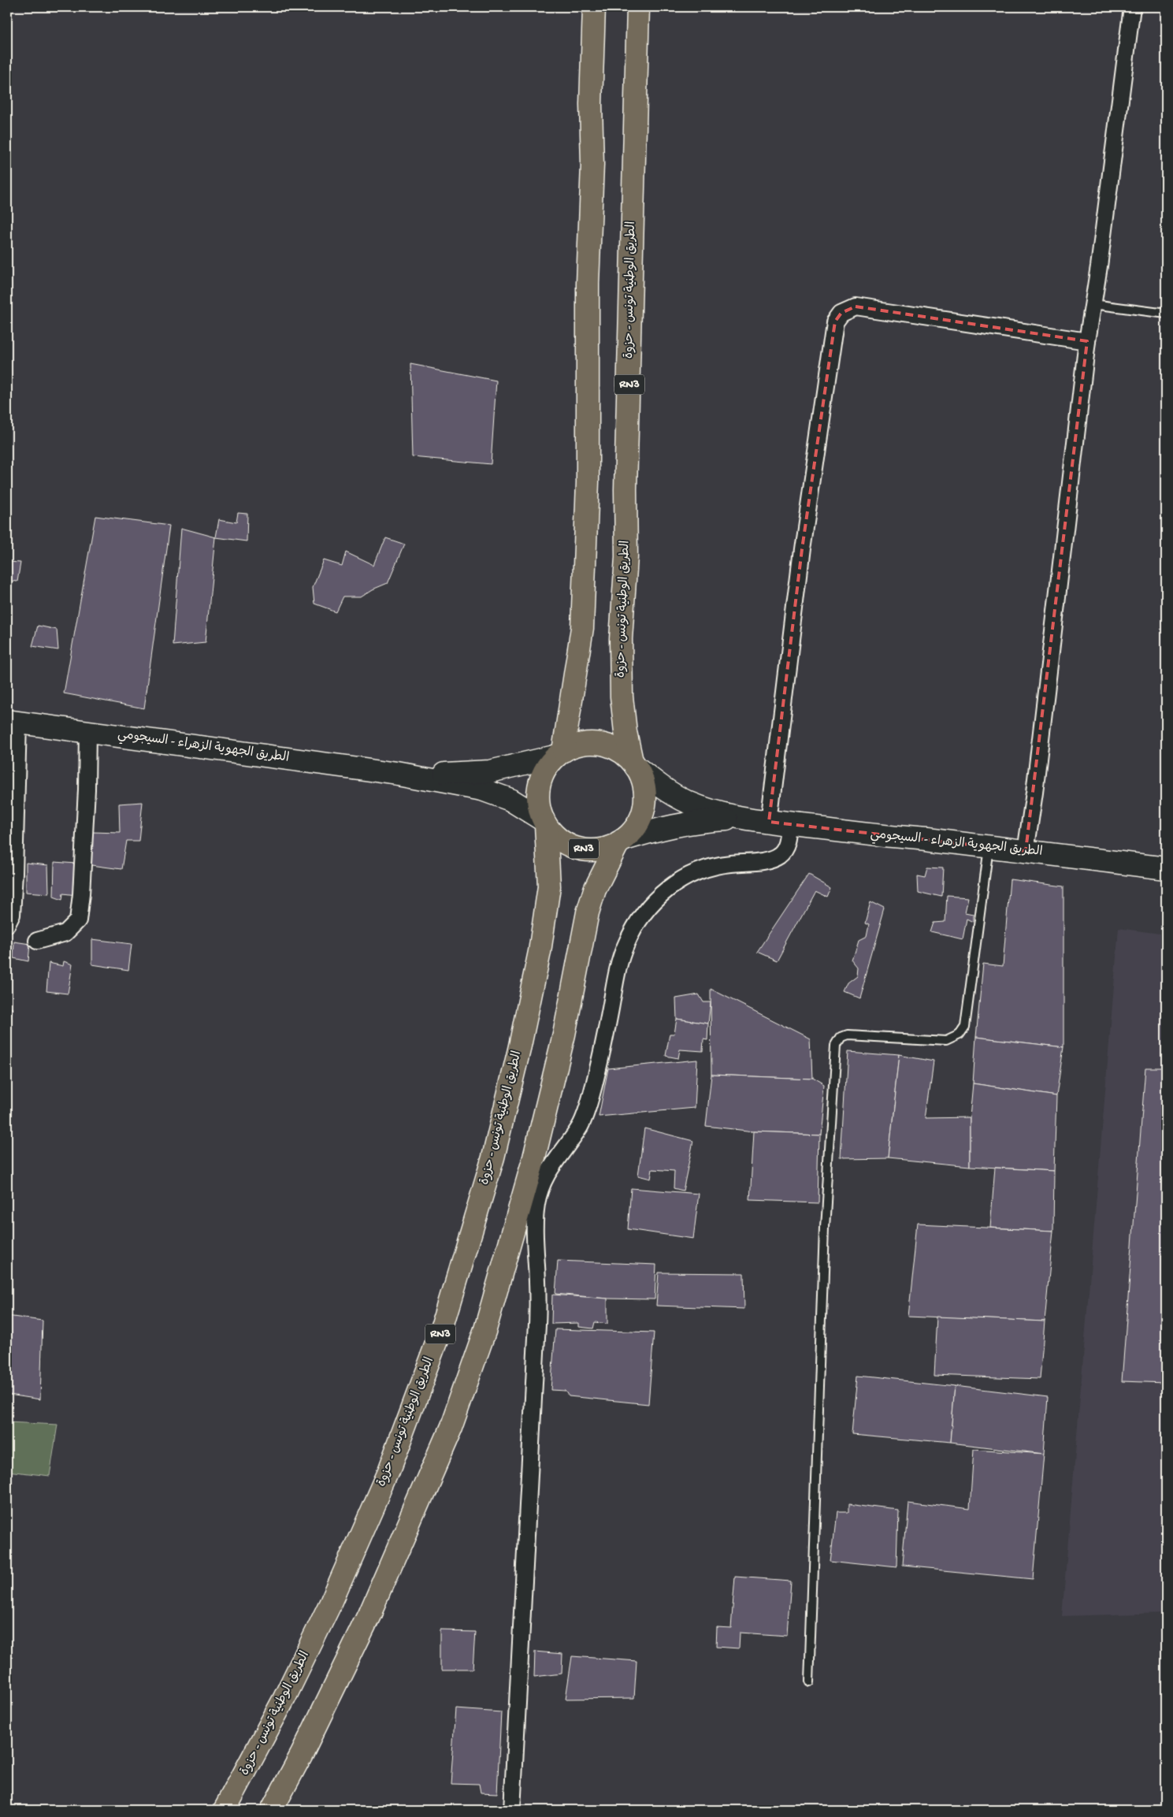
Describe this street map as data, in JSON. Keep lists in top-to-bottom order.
{
  "streets": {
    "highway": ["الطريق الوطنية تونس - حزوة", "RN3"],
    "main road": ["الطريق الجهوية الزهراء - السيجومي"]
  },
  "crossings": [
    ["الطريق الوطنية تونس - حزوة", "RN3"],
    ["الطريق الوطنية تونس - حزوة", "الطريق الجهوية الزهراء - السيجومي"],
    ["RN3", "الطريق الجهوية الزهراء - السيجومي"]
  ]
}
